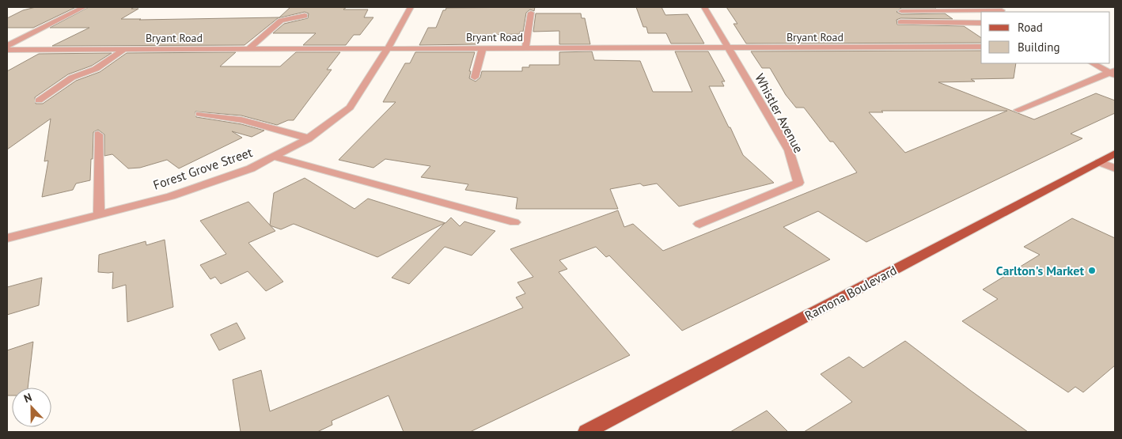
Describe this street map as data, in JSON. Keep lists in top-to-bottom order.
{
  "streets": {
    "main road": ["Ramona Boulevard"],
    "street": ["Bryant Road", "Whistler Avenue", "Forest Grove Street"]
  },
  "crossings": [
    ["Bryant Road", "Whistler Avenue"],
    ["Bryant Road", "Forest Grove Street"]
  ],
  "places": ["Carlton's Market"],
  "legend": ["Road", "Building"],
  "north": "top"
}
